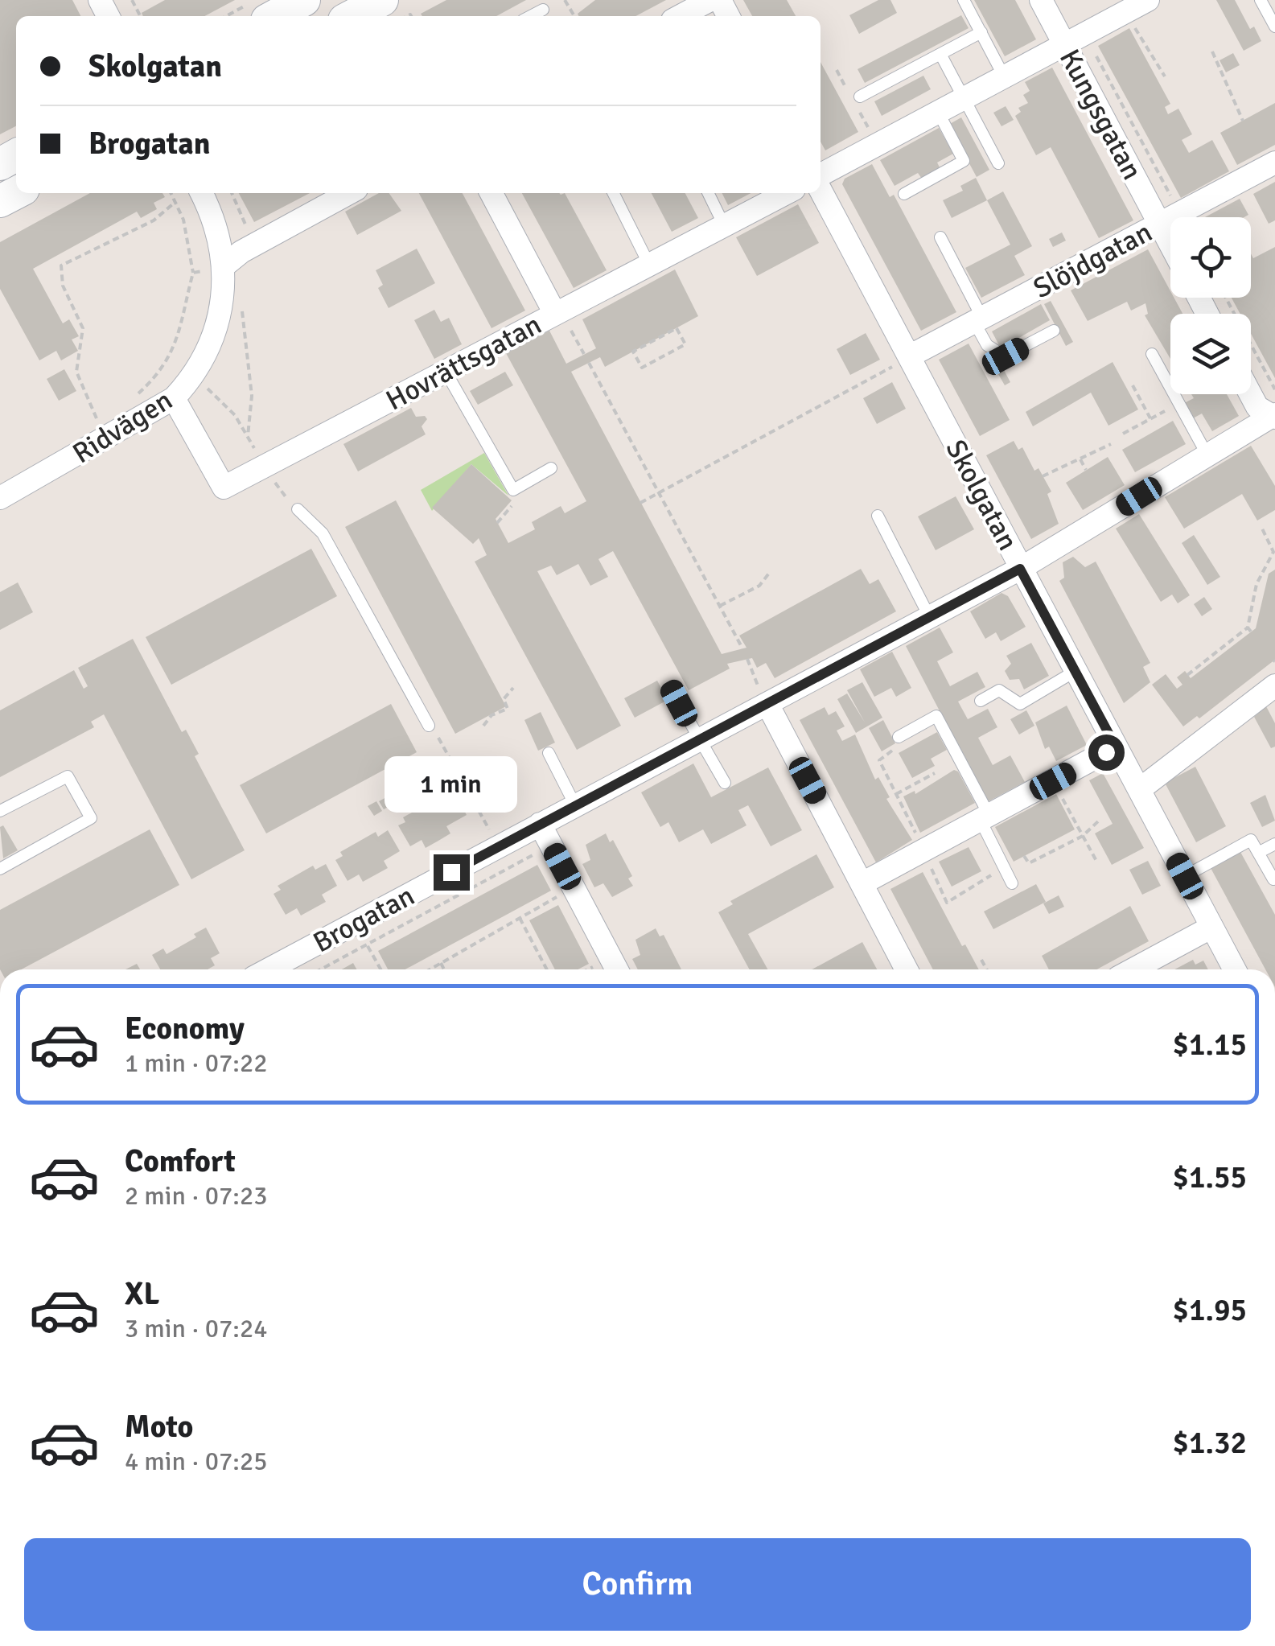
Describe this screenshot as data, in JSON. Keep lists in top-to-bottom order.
{
  "streets": {
    "street": [
      "Kungsgatan",
      "Slöjdgatan",
      "Hovrättsgatan",
      "Ridvägen",
      "Skolgatan",
      "Brogatan"
    ]
  },
  "crossings": [
    ["Kungsgatan", "Slöjdgatan"],
    ["Slöjdgatan", "Skolgatan"],
    ["Hovrättsgatan", "Ridvägen"],
    ["Skolgatan", "Brogatan"]
  ],
  "page": {
    "banner": ["Skolgatan", "Brogatan"],
    "bubble": "1 min",
    "list": [
      {
        "name": "Economy",
        "note": "1 min · 07:22",
        "value": "$1.15"
      },
      {
        "name": "Comfort",
        "note": "2 min · 07:23",
        "value": "$1.55"
      },
      {
        "name": "XL",
        "note": "3 min · 07:24",
        "value": "$1.95"
      },
      {
        "name": "Moto",
        "note": "4 min · 07:25",
        "value": "$1.32"
      }
    ],
    "buttons": "Confirm"
  }
}
